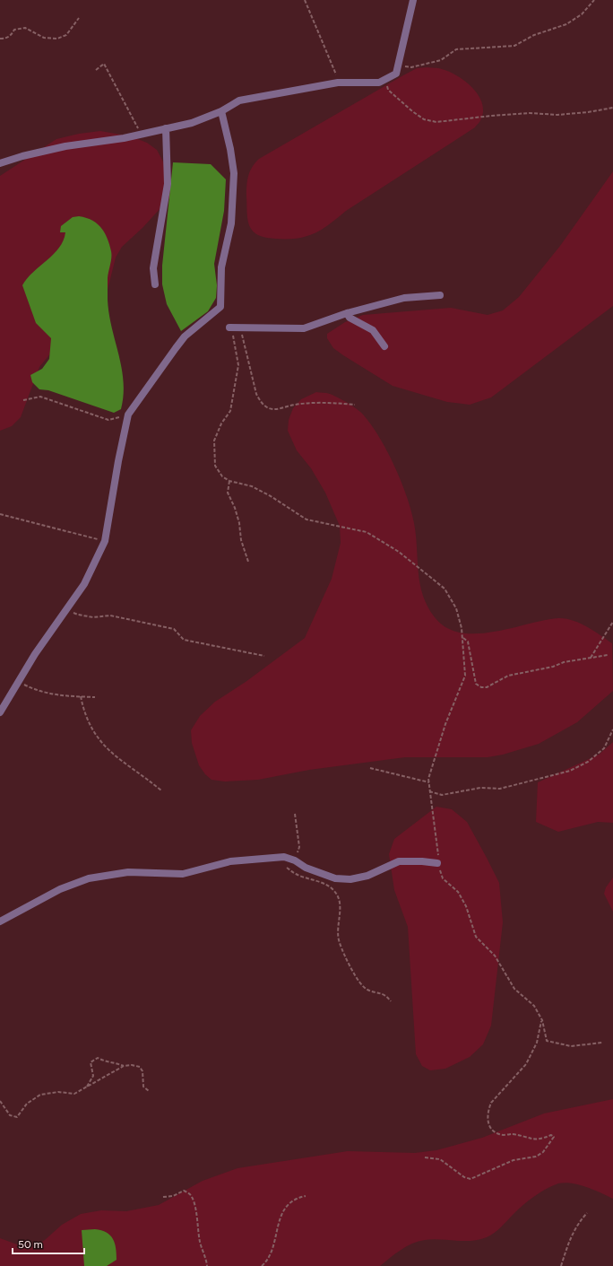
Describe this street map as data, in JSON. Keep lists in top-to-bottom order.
{
  "scale_bar": "50 m"
}
